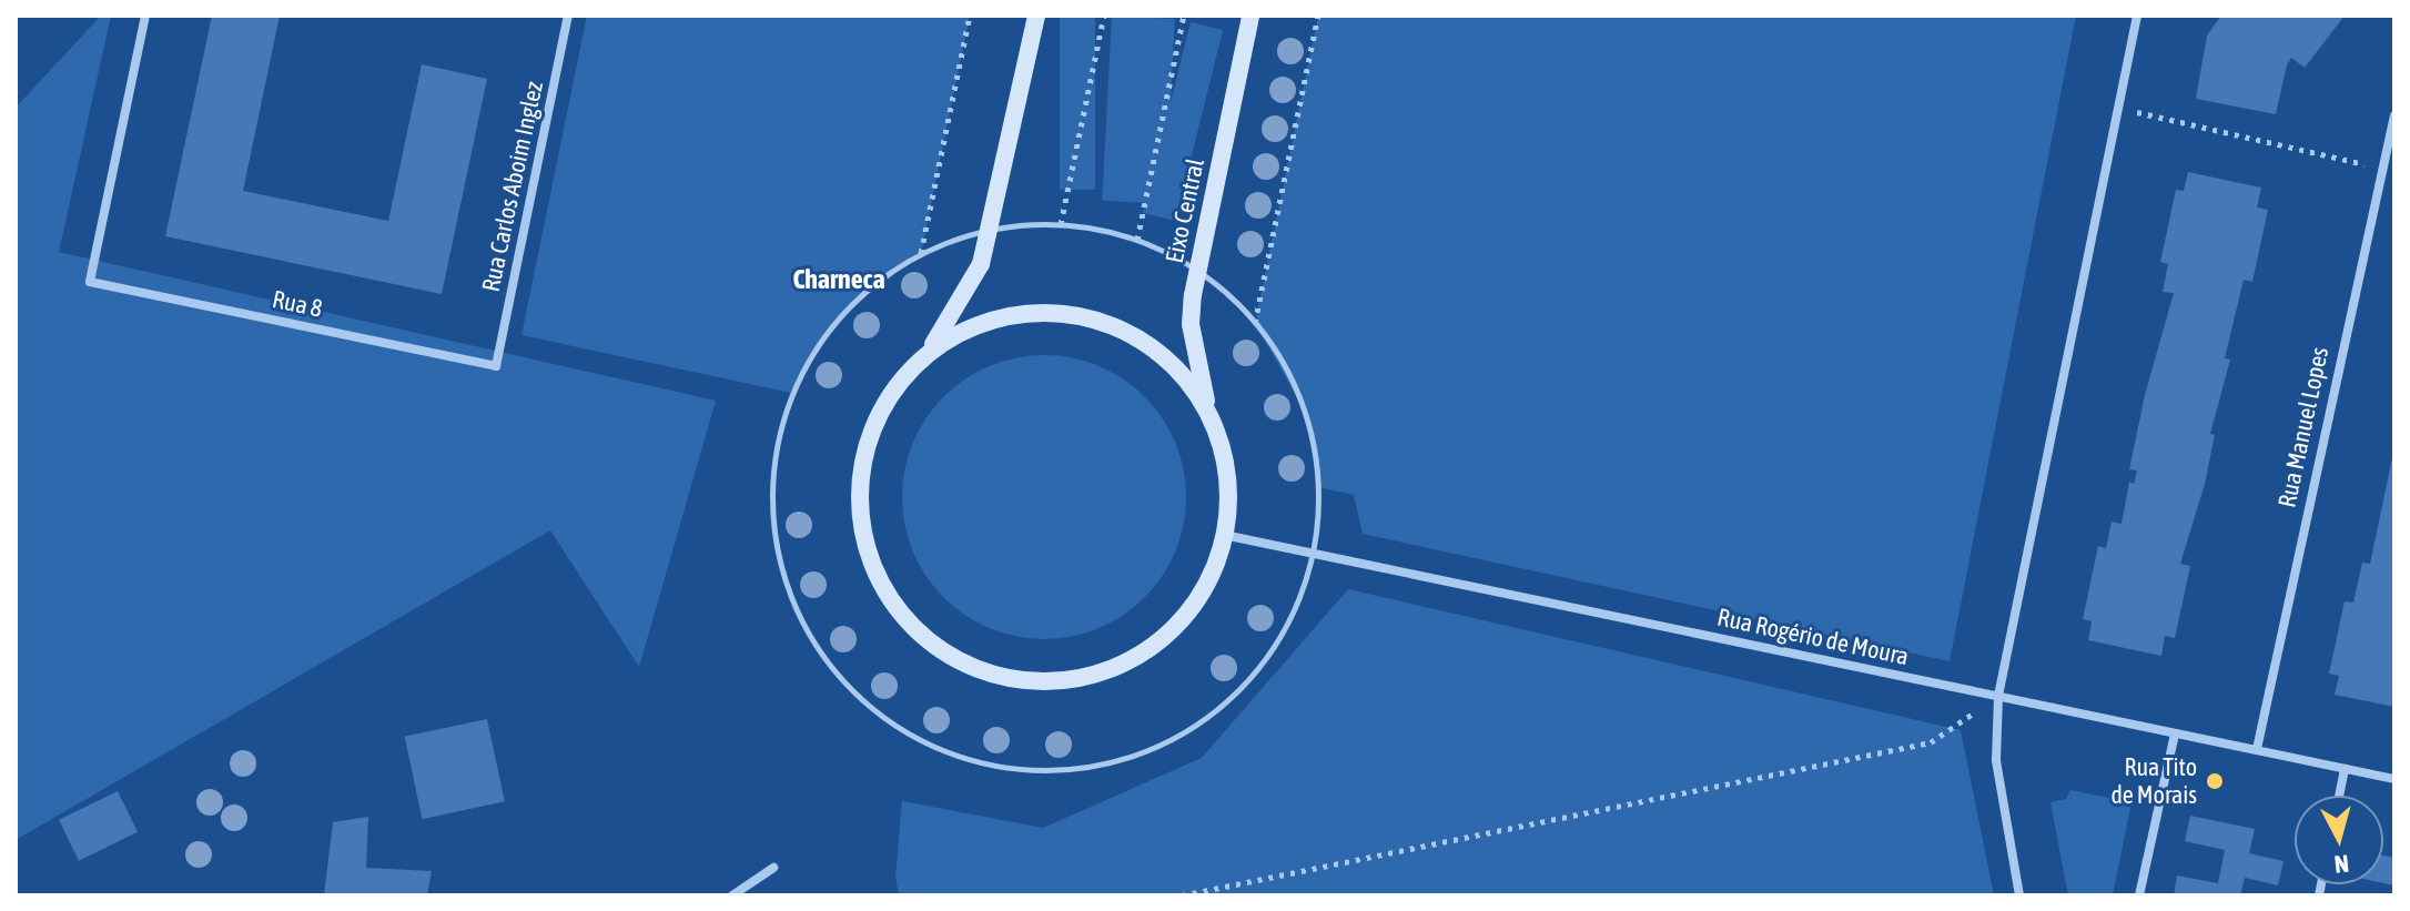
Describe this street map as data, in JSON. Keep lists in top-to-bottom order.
{
  "streets": {
    "main road": ["Eixo Central"],
    "street": [
      "Rua Carlos Aboim Inglez",
      "Rua 8",
      "Rua Manuel Lopes",
      "Rua Rogério de Moura"
    ]
  },
  "crossings": [
    ["Rua Carlos Aboim Inglez", "Rua 8"],
    ["Rua Manuel Lopes", "Rua Rogério de Moura"]
  ],
  "districts": ["Charneca"],
  "places": ["Rua Tito de Morais"],
  "north": "bottom"
}
